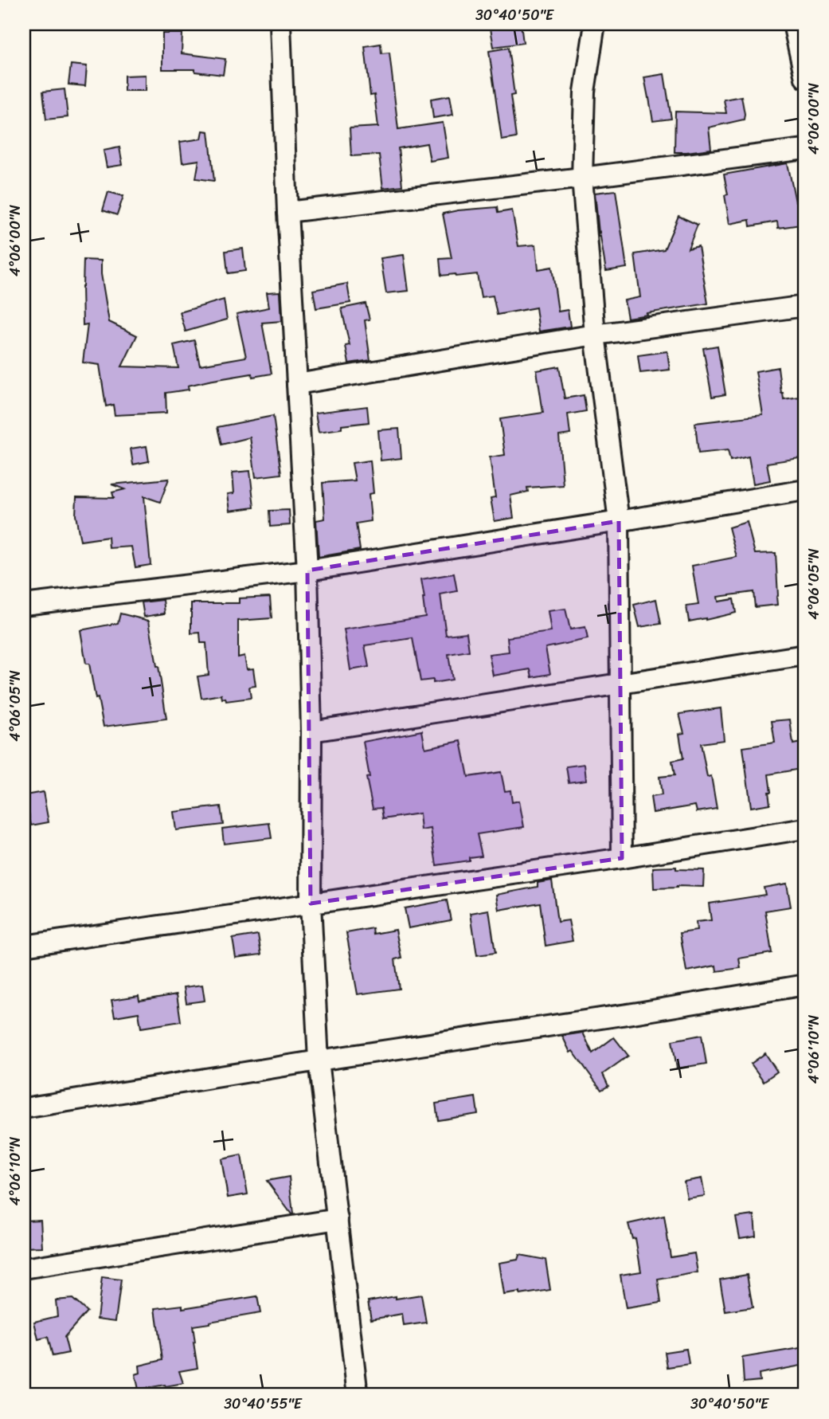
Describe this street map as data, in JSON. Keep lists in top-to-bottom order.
{
  "coordinates": [
    "30°40'50\"E",
    "4°06'00\"N",
    "4°06'05\"N",
    "4°06'10\"N",
    "30°40'55\"E"
  ]
}
